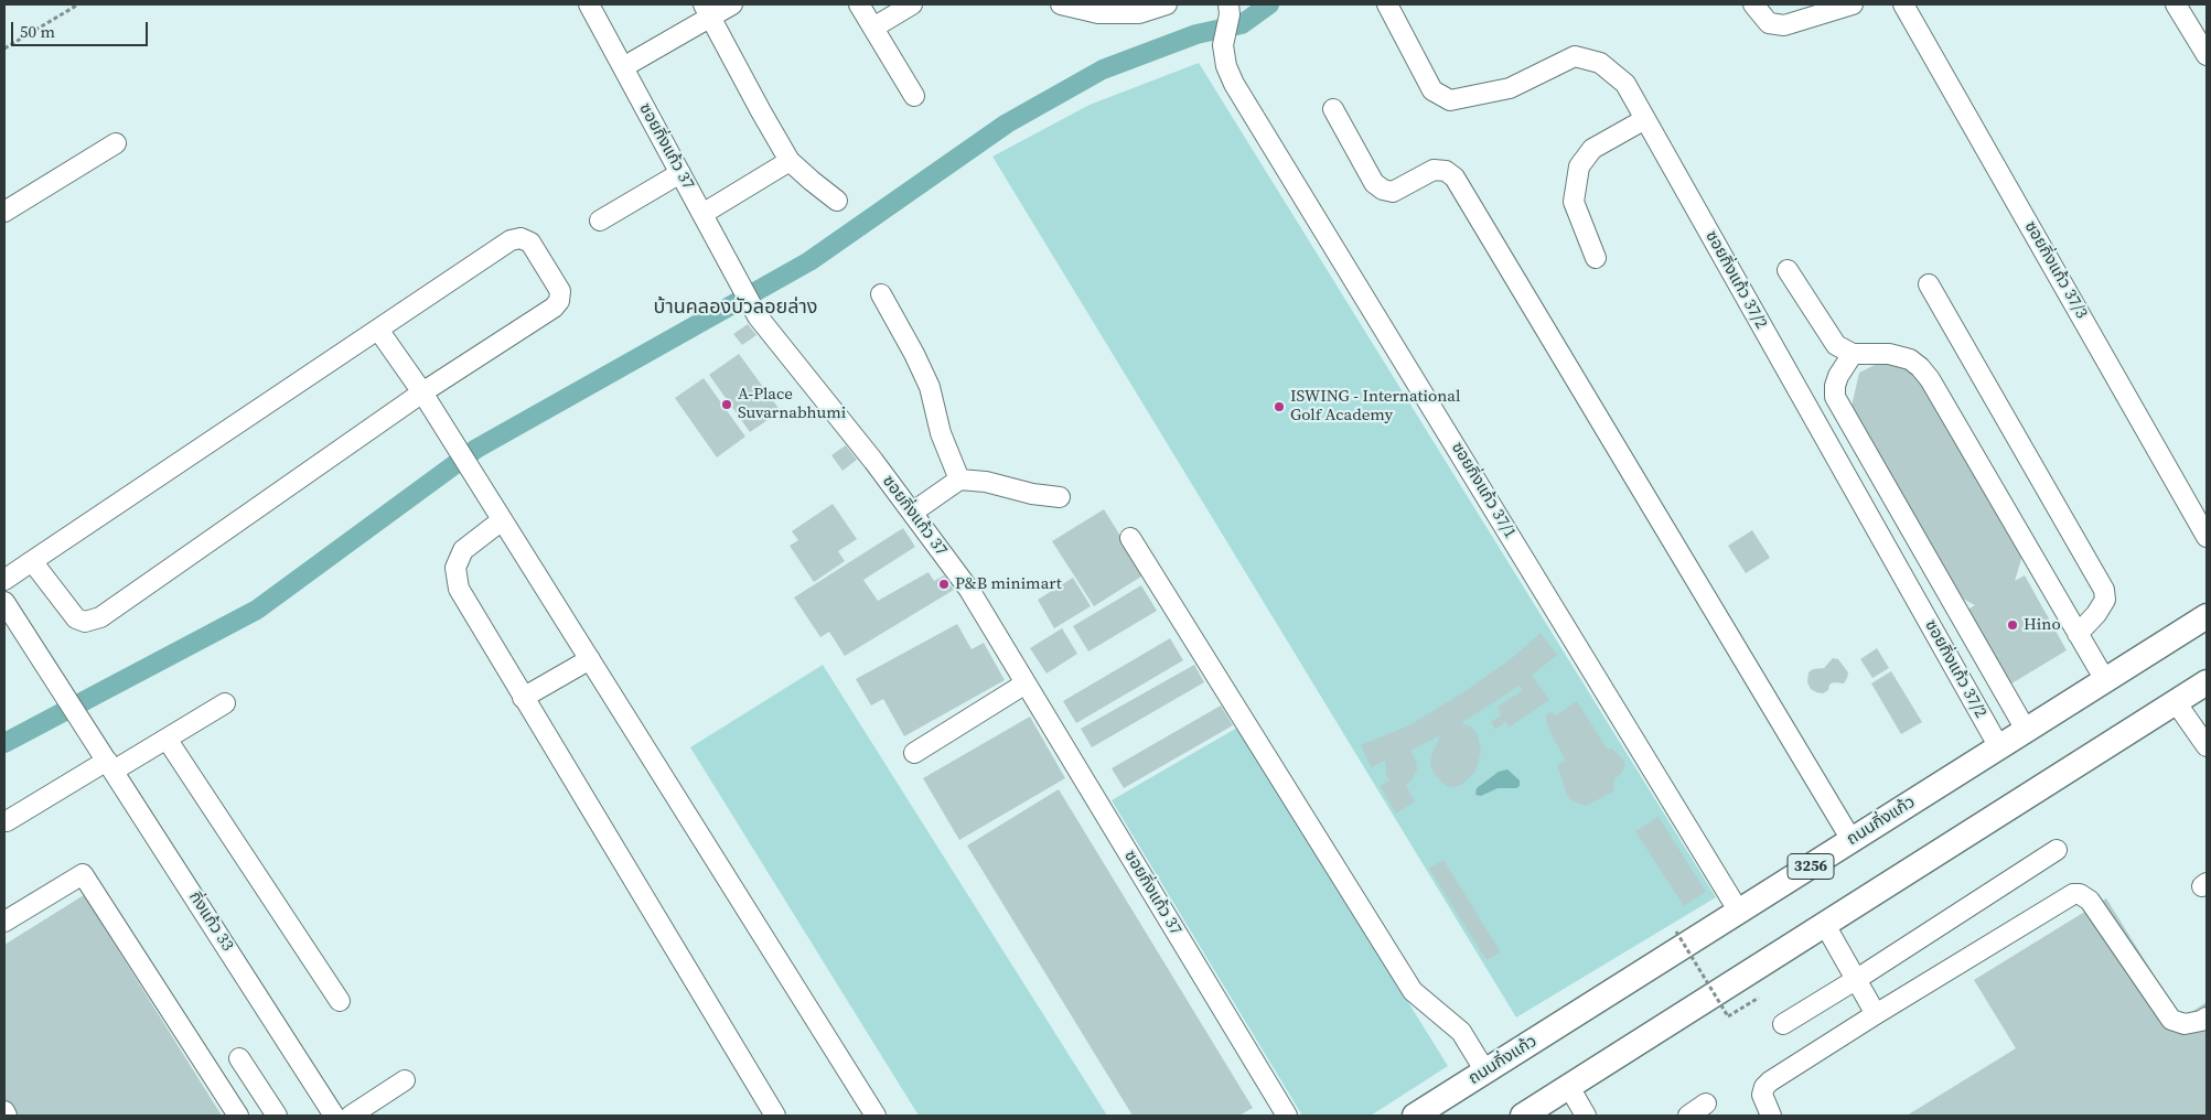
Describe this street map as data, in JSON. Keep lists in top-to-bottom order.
{
  "streets": {
    "main road": ["ถนนกิ่งแก้ว", "3256"],
    "street": [
      "ซอยกิ่งแก้ว 37",
      "ซอยกิ่งแก้ว 37/3",
      "ซอยกิ่งแก้ว 37/2",
      "ซอยกิ่งแก้ว 37/1",
      "กิ่งแก้ว 33"
    ]
  },
  "crossings": [
    ["ซอยกิ่งแก้ว 37/2", "ถนนกิ่งแก้ว"],
    ["ซอยกิ่งแก้ว 37/1", "ถนนกิ่งแก้ว"]
  ],
  "districts": ["บ้านคลองบัวลอยล่าง"],
  "places": [
    "A-Place Suvarnabhumi",
    "ISWING - International Golf Academy",
    "P&B minimart",
    "Hino"
  ],
  "scale_bar": "50 m"
}
